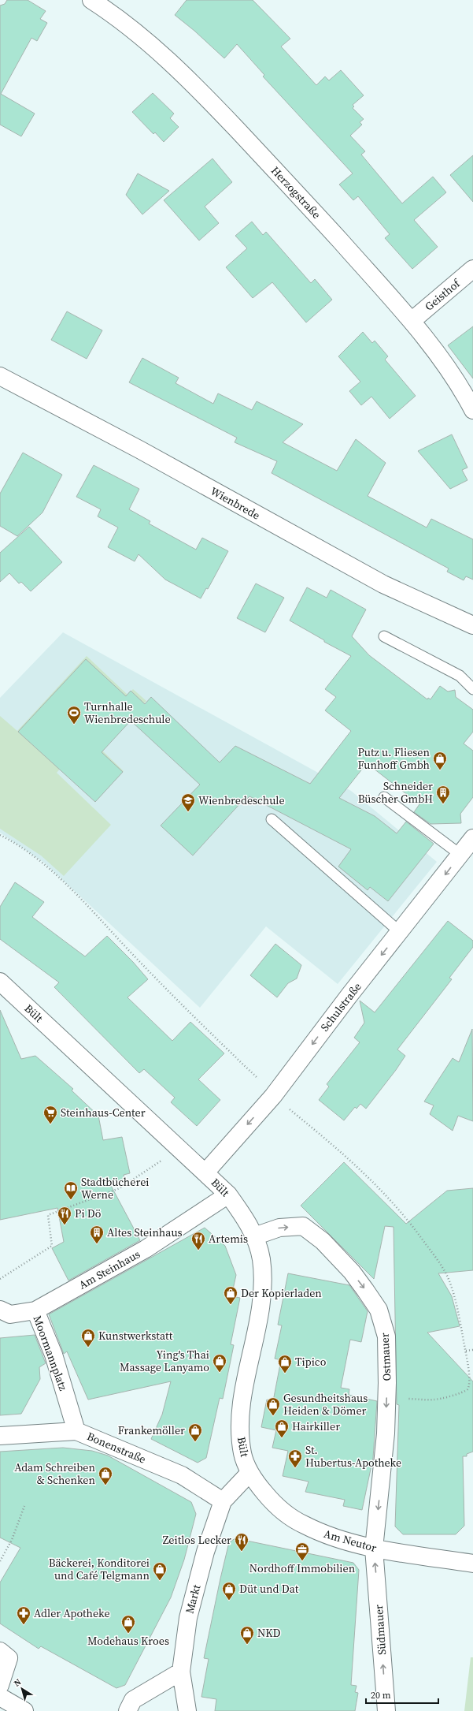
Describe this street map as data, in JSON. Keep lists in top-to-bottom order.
{
  "streets": {
    "street": [
      "Herzogstraße",
      "Geisthof",
      "Wienbrede",
      "Schulstraße",
      "Bült",
      "Am Steinhaus",
      "Moormannplatz",
      "Ostmauer",
      "Bonenstraße",
      "Am Neutor",
      "Markt",
      "Südmauer"
    ]
  },
  "crossings": [
    ["Herzogstraße", "Geisthof"],
    ["Schulstraße", "Bült"],
    ["Bült", "Am Steinhaus"],
    ["Bült", "Ostmauer"],
    ["Bült", "Am Neutor"],
    ["Bült", "Markt"],
    ["Am Steinhaus", "Moormannplatz"],
    ["Moormannplatz", "Bonenstraße"],
    ["Ostmauer", "Am Neutor"],
    ["Ostmauer", "Südmauer"],
    ["Bonenstraße", "Markt"],
    ["Am Neutor", "Markt"],
    ["Am Neutor", "Südmauer"]
  ],
  "one_way": ["Schulstraße", "Ostmauer", "Südmauer"],
  "places": {
    "sports": ["Turnhalle Wienbredeschule"],
    "shop": [
      "Putz u. Fliesen Funhoff Gmbh",
      "Der Kopierladen",
      "Kunstwerkstatt",
      "Ying's Thai Massage Lanyamo",
      "Tipico",
      "Gesundheitshaus Heiden & Dömer",
      "Hairkiller",
      "Frankemöller",
      "Adam Schreiben & Schenken",
      "Bäckerei, Konditorei und Café Telgmann",
      "Düt und Dat",
      "Modehaus Kroes",
      "NKD"
    ],
    "building": ["Schneider Büscher GmbH", "Altes Steinhaus"],
    "school or university": ["Wienbredeschule"],
    "supermarket": ["Steinhaus-Center"],
    "library": ["Stadtbücherei Werne"],
    "restaurant": ["Pi Dö", "Artemis", "Zeitlos Lecker"],
    "pharmacy": ["St. Hubertus-Apotheke", "Adler Apotheke"],
    "office": ["Nordhoff Immobilien"]
  },
  "scale_bar": "20 m",
  "north": "top left"
}
